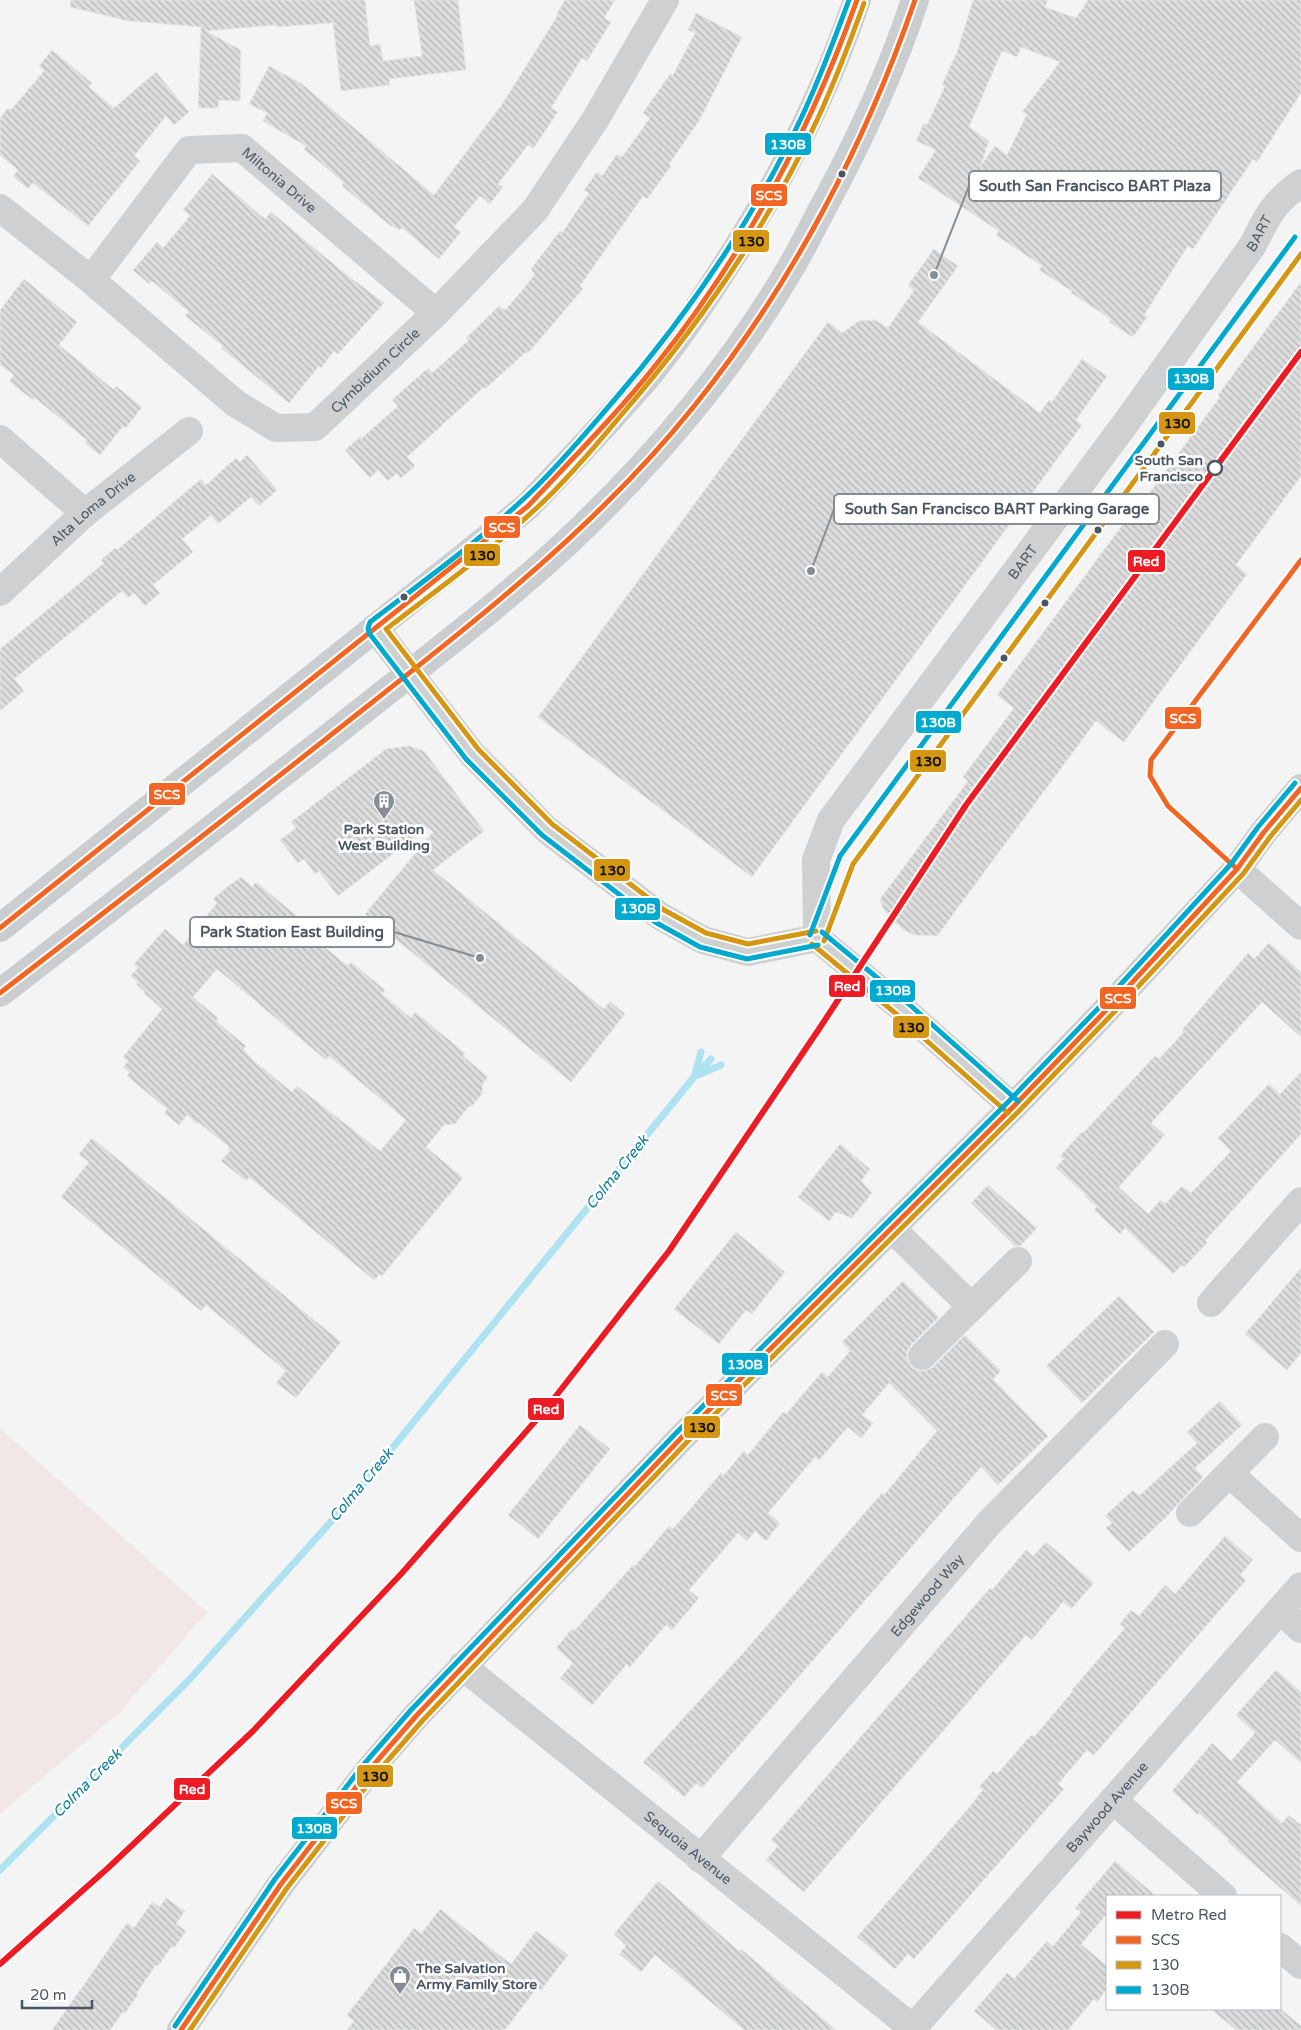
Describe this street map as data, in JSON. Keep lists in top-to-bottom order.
{
  "streets": {
    "street": [
      "Miltonia Drive",
      "BART",
      "Cymbidium Circle",
      "Alta Loma Drive",
      "Edgewood Way",
      "Baywood Avenue",
      "Sequoia Avenue"
    ]
  },
  "crossings": [
    ["Miltonia Drive", "Cymbidium Circle"],
    ["Edgewood Way", "Sequoia Avenue"],
    ["Baywood Avenue", "Sequoia Avenue"]
  ],
  "water": ["Colma Creek"],
  "places": {
    "other": [
      "South San Francisco BART Plaza",
      "South San Francisco",
      "South San Francisco BART Parking Garage",
      "Park Station East Building"
    ],
    "building": ["Park Station West Building"],
    "shop": ["The Salvation Army Family Store"]
  },
  "lines": [
    "transit line SCS",
    "transit line 130B",
    "transit line 130",
    "metro line Red"
  ],
  "legend": [
    "Metro Red",
    "SCS",
    "130",
    "130B"
  ],
  "scale_bar": "20 m"
}
